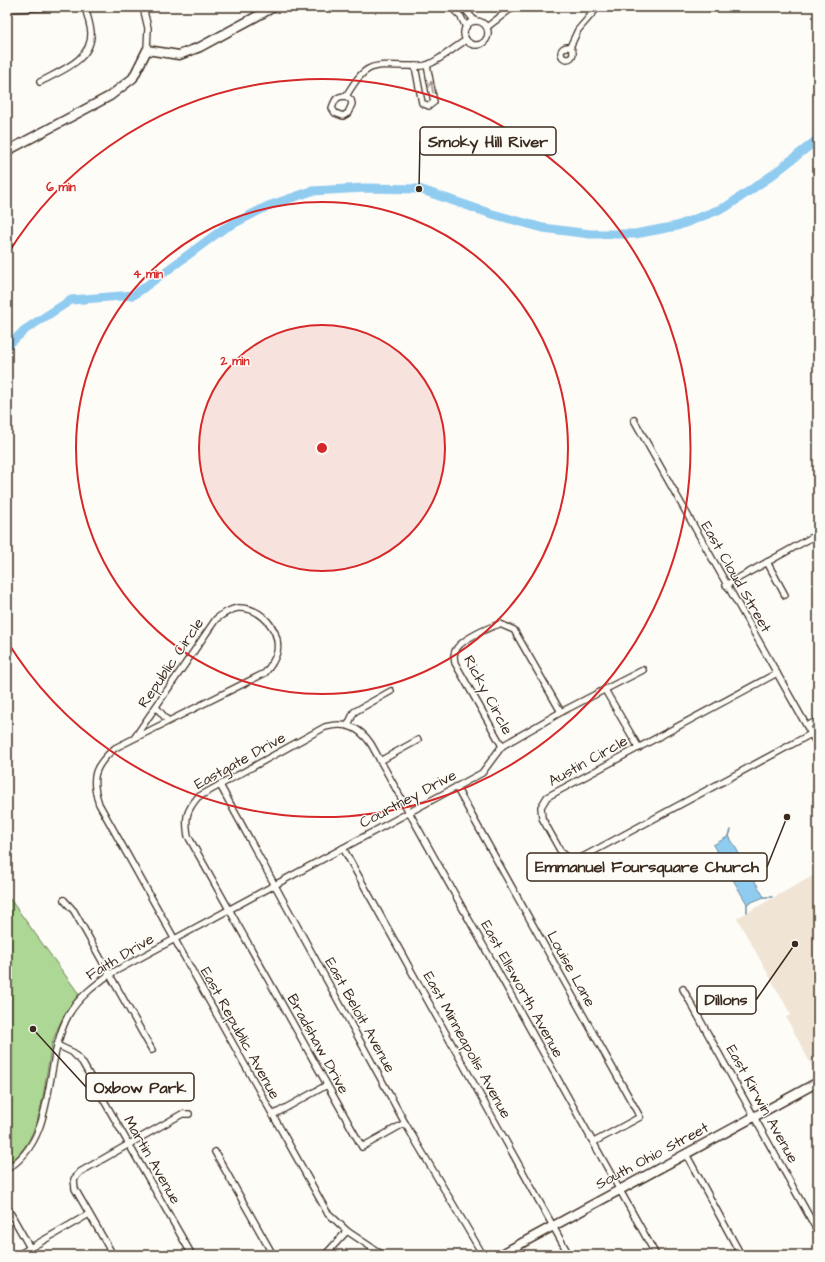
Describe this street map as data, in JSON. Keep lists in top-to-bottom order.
{
  "streets": {
    "main road": ["South Ohio Street"],
    "street": [
      "East Cloud Street",
      "Republic Circle",
      "Ricky Circle",
      "Eastgate Drive",
      "Austin Circle",
      "Courtney Drive",
      "Faith Drive",
      "Louise Lane",
      "East Ellsworth Avenue",
      "East Beloit Avenue",
      "East Republic Avenue",
      "Bradshaw Drive",
      "East Minneapolis Avenue",
      "East Kirwin Avenue",
      "Martin Avenue"
    ]
  },
  "crossings": [
    ["East Cloud Street", "Austin Circle"],
    ["Republic Circle", "East Republic Avenue"],
    ["Ricky Circle", "Courtney Drive"],
    ["Eastgate Drive", "Courtney Drive"],
    ["Eastgate Drive", "East Ellsworth Avenue"],
    ["Eastgate Drive", "East Beloit Avenue"],
    ["Eastgate Drive", "Bradshaw Drive"],
    ["Courtney Drive", "Faith Drive"],
    ["Courtney Drive", "Louise Lane"],
    ["Courtney Drive", "East Ellsworth Avenue"],
    ["Courtney Drive", "East Beloit Avenue"],
    ["Courtney Drive", "East Republic Avenue"],
    ["Courtney Drive", "Bradshaw Drive"],
    ["Courtney Drive", "East Minneapolis Avenue"],
    ["Faith Drive", "East Republic Avenue"],
    ["Faith Drive", "Martin Avenue"],
    ["Louise Lane", "East Ellsworth Avenue"],
    ["East Ellsworth Avenue", "South Ohio Street"],
    ["East Beloit Avenue", "Bradshaw Drive"],
    ["East Minneapolis Avenue", "South Ohio Street"],
    ["East Kirwin Avenue", "South Ohio Street"]
  ],
  "places": [
    "Smoky Hill River",
    "Emmanuel Foursquare Church",
    "Dillons",
    "Oxbow Park"
  ],
  "rings": ["6 min", "4 min", "2 min"]
}
